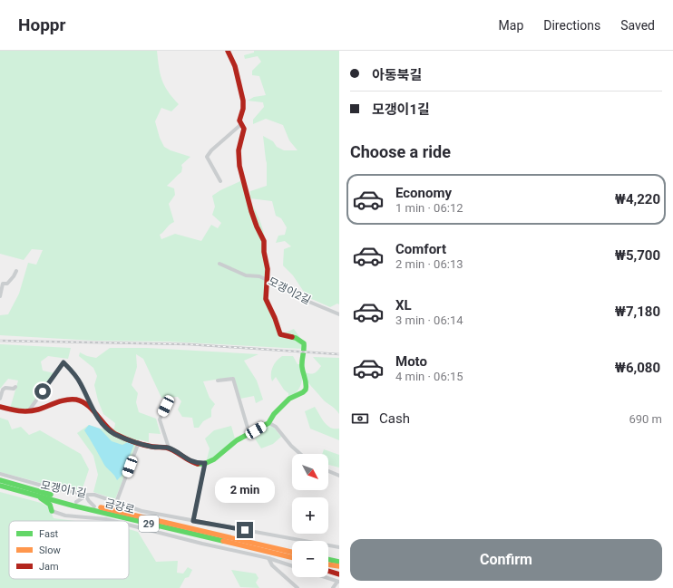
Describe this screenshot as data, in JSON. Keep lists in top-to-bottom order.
{
  "streets": {
    "main road": ["금강로", "29"],
    "street": ["모갱이2길", "모갱이1길"]
  },
  "legend": ["Fast", "Slow", "Jam"],
  "north": "bottom right",
  "page": {
    "header": "Hoppr",
    "nav": ["Map", "Directions", "Saved"],
    "banner": ["아동북길", "모갱이1길"],
    "heading": "Choose a ride",
    "list": [
      {
        "name": "Economy",
        "note": "1 min · 06:12",
        "value": "₩4,220"
      },
      {
        "name": "Comfort",
        "note": "2 min · 06:13",
        "value": "₩5,700"
      },
      {
        "name": "XL",
        "note": "3 min · 06:14",
        "value": "₩7,180"
      },
      {
        "name": "Moto",
        "note": "4 min · 06:15",
        "value": "₩6,080"
      }
    ],
    "pay": ["Cash", "690 m"],
    "map_buttons": ["+", "−"],
    "bubble": "2 min",
    "buttons": "Confirm"
  }
}
